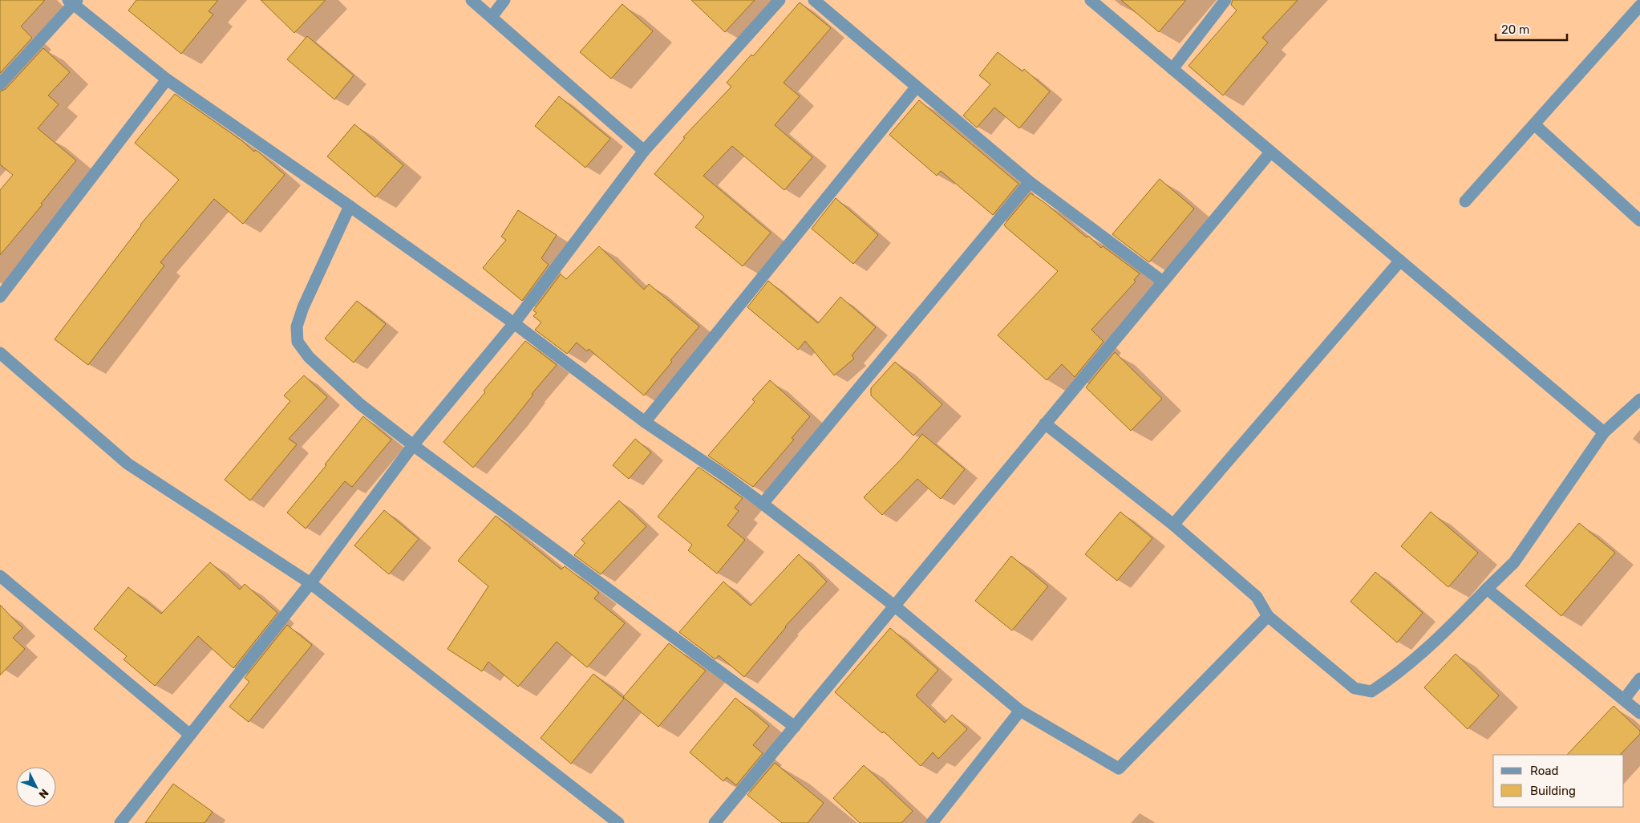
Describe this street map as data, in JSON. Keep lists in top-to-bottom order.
{
  "legend": ["Road", "Building"],
  "scale_bar": "20 m",
  "north": "bottom right"
}
